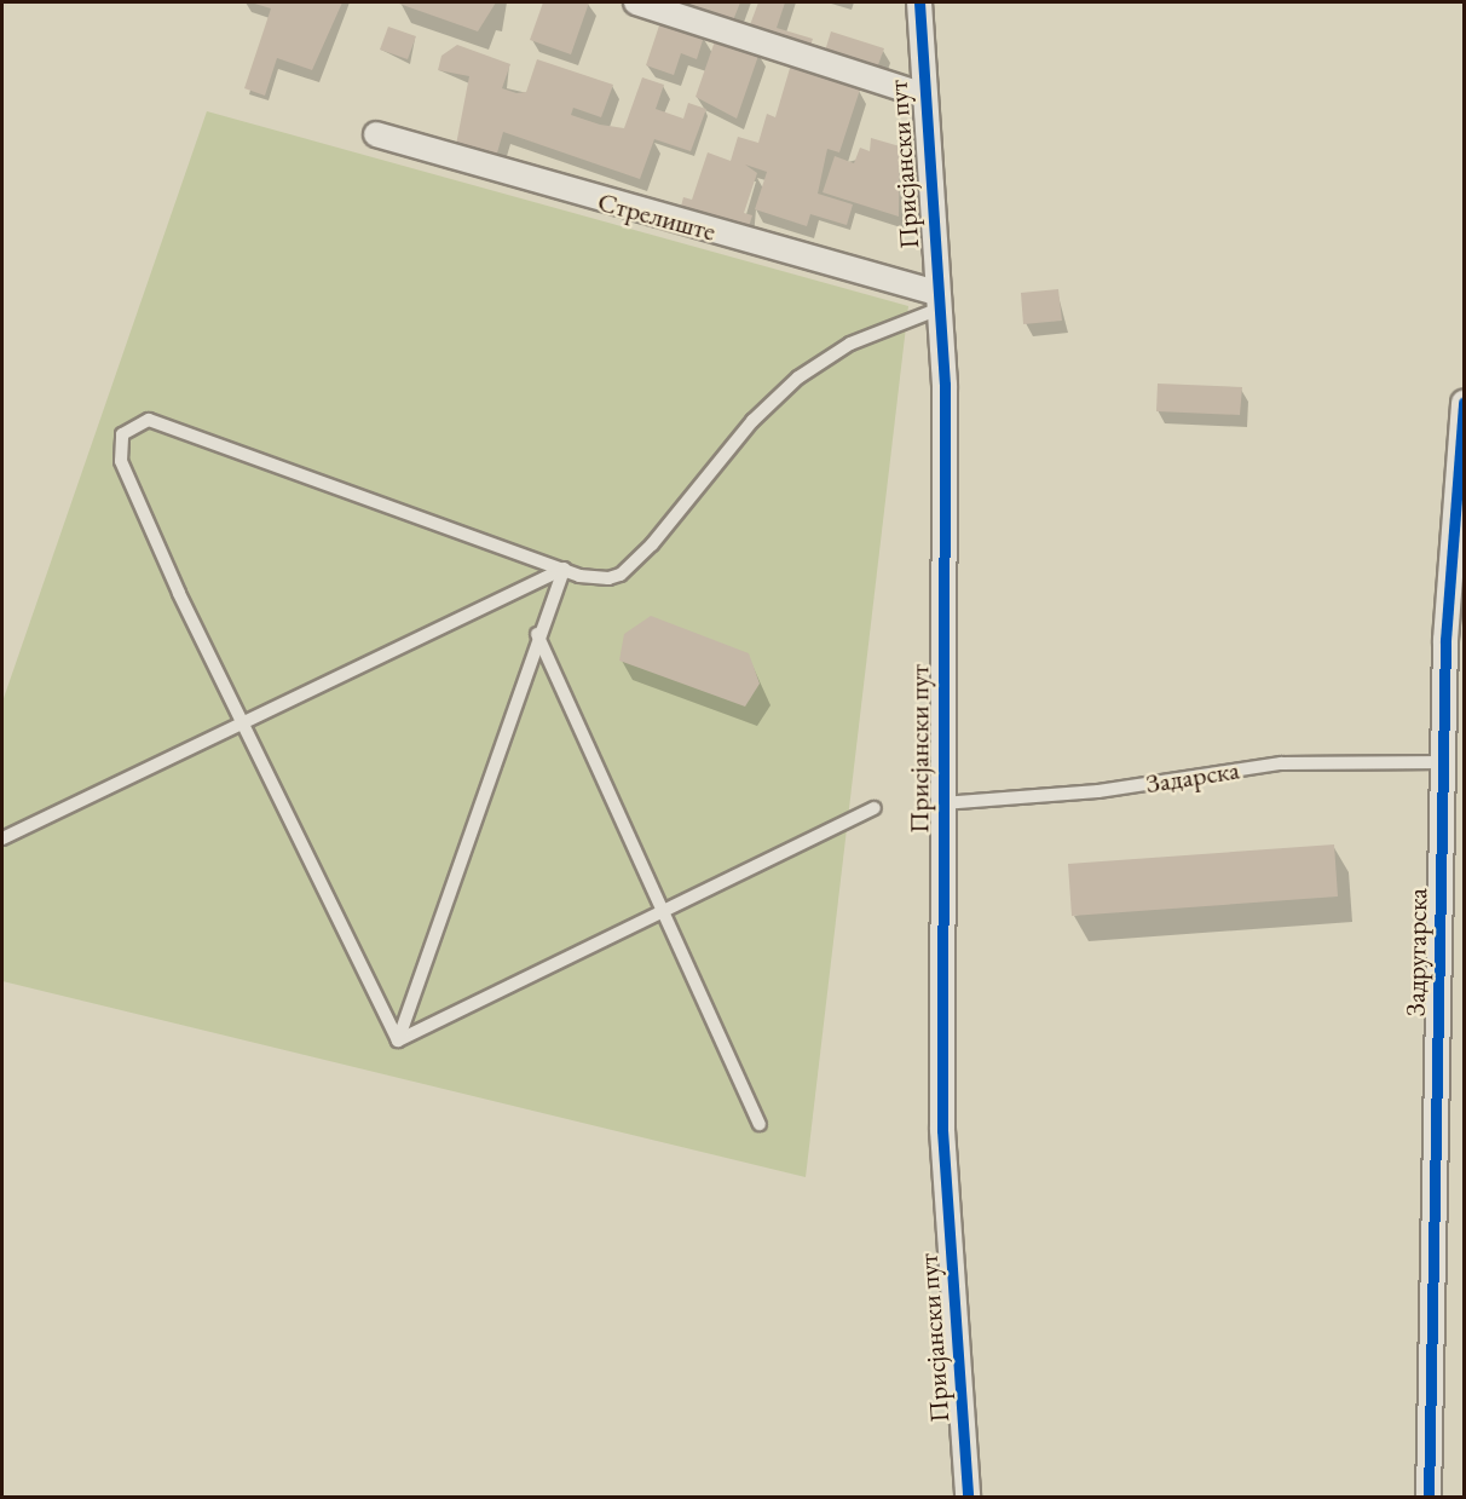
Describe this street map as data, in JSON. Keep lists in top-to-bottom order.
{
  "streets": {
    "street": ["Присјански пут", "Стрелиште", "Задругарска"],
    "lane": ["Задарска"]
  },
  "crossings": [
    ["Присјански пут", "Стрелиште"],
    ["Присјански пут", "Задарска"],
    ["Задарска", "Задругарска"]
  ]
}
